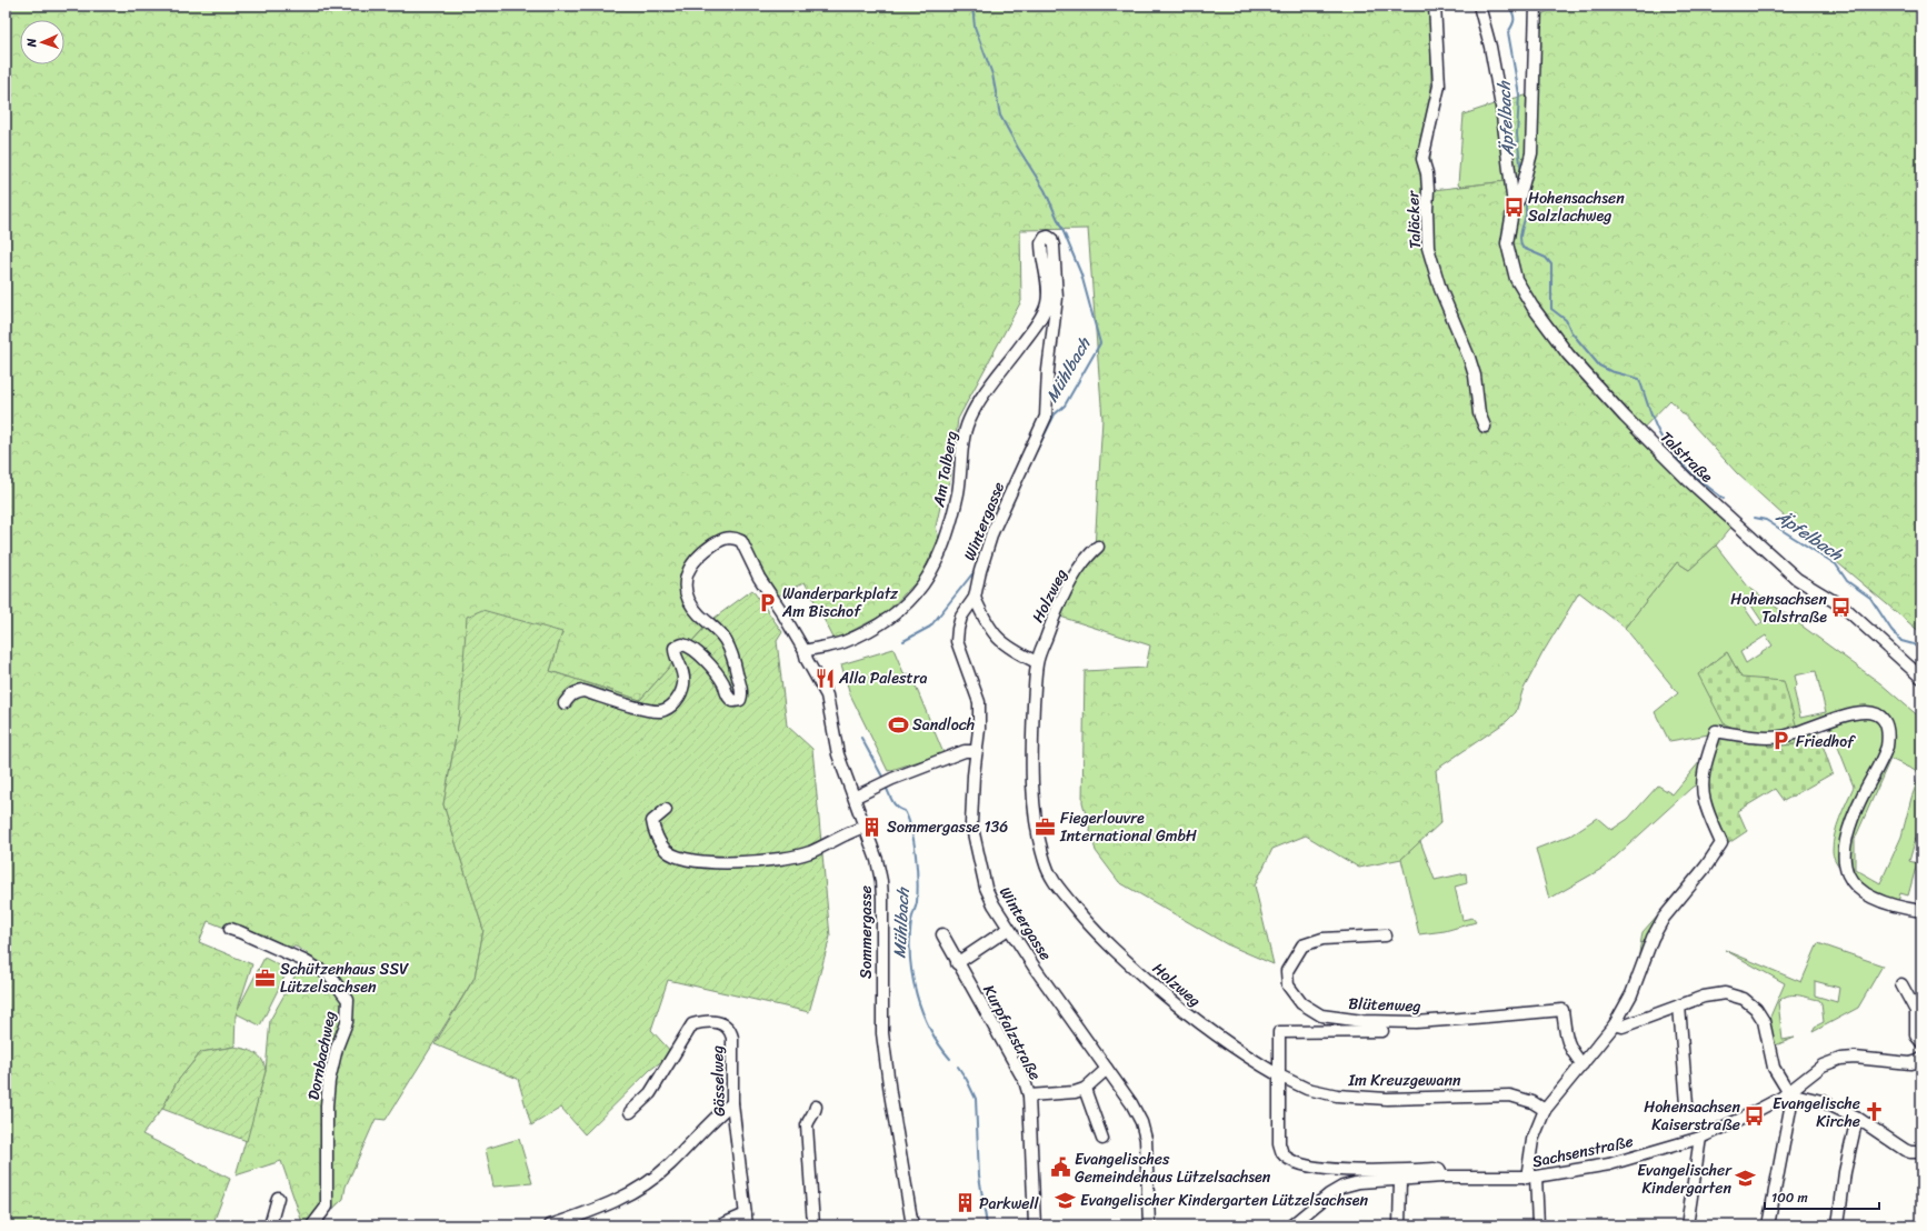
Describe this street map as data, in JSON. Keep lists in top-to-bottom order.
{
  "streets": {
    "street": [
      "Taläcker",
      "Talstraße",
      "Am Talberg",
      "Wintergasse",
      "Holzweg",
      "Sommergasse",
      "Blütenweg",
      "Kurpfalzstraße",
      "Dornbachweg",
      "Im Kreuzgewann",
      "Gässelweg",
      "Sachsenstraße"
    ]
  },
  "crossings": [
    ["Am Talberg", "Wintergasse"],
    ["Am Talberg", "Sommergasse"],
    ["Holzweg", "Im Kreuzgewann"]
  ],
  "water": ["Äpfelbach", "Mühlbach"],
  "places": {
    "bus stop": ["Hohensachsen Salzlachweg", "Hohensachsen Talstraße", "Hohensachsen Kaiserstraße"],
    "parking": ["Wanderparkplatz Am Bischof", "Friedhof"],
    "restaurant": ["Alla Palestra"],
    "sports": ["Sandloch"],
    "building": ["Sommergasse 136", "Parkwell"],
    "office": ["Fiegerlouvre International GmbH", "Schützenhaus SSV Lützelsachsen"],
    "church": ["Evangelische Kirche"],
    "public building": ["Evangelisches Gemeindehaus Lützelsachsen"],
    "school or university": ["Evangelischer Kindergarten", "Evangelischer Kindergarten Lützelsachsen"]
  },
  "scale_bar": "100 m",
  "north": "left"
}
